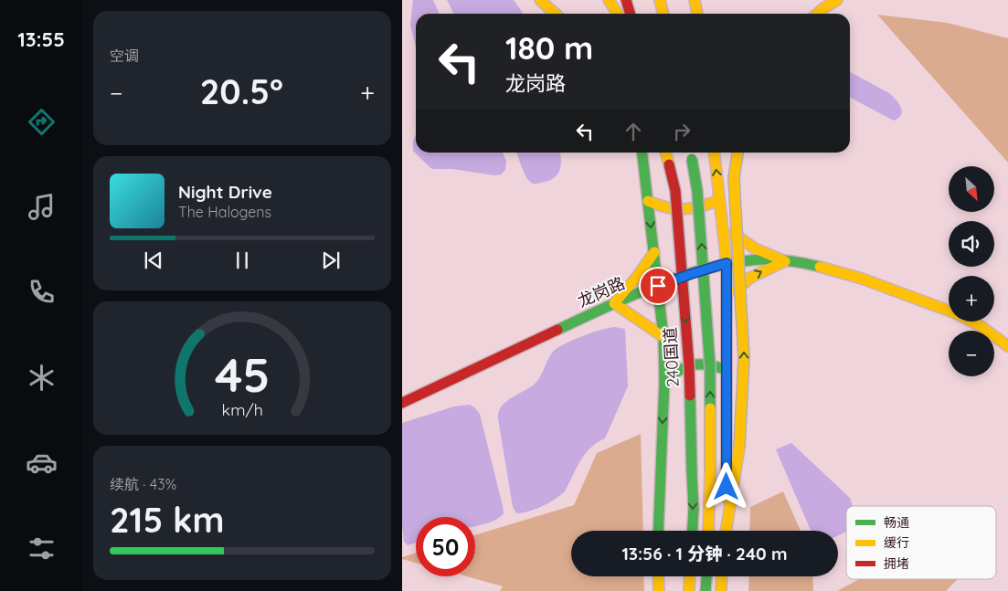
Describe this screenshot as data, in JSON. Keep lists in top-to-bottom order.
{
  "streets": {
    "main road": ["龙岗路", "240国道"]
  },
  "legend": ["畅通", "缓行", "拥堵"],
  "north": "bottom right",
  "page": {
    "tabs": "13:55",
    "tile": [
      "空调",
      ["续航 · 43%", "215 km"]
    ],
    "turn": ["180 m", "龙岗路"],
    "heat": ["−", "20.5°", "+"],
    "map_buttons": ["+", "−"],
    "song": ["Night Drive", "The Halogens"],
    "limit": "50",
    "trip": "13:56 · 1 分钟 · 240 m",
    "gauge": ["45", "km/h"]
  }
}
